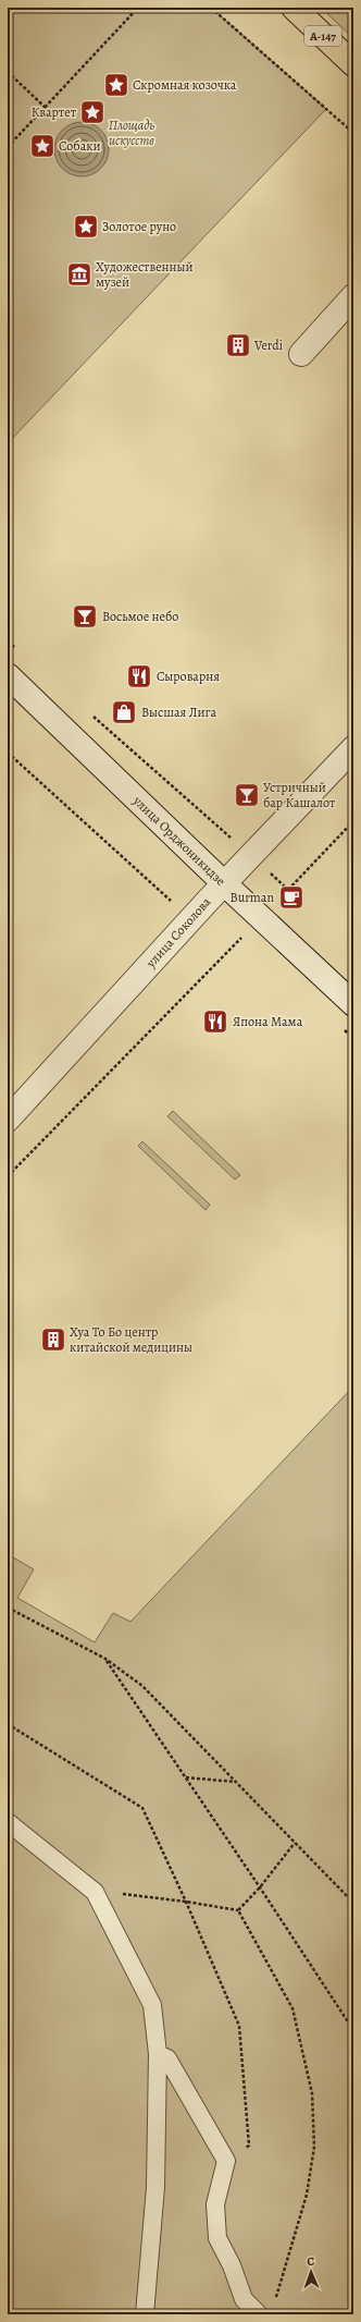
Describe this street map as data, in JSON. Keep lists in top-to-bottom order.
{
  "streets": {
    "main road": ["А-147"],
    "street": ["улица Орджоникидзе", "улица Соколова"]
  },
  "crossings": [
    ["улица Орджоникидзе", "улица Соколова"]
  ],
  "parks": ["Площадь искусств"],
  "places": {
    "place": [
      "Скромная козочка",
      "Квартет",
      "Собаки",
      "Золотое руно"
    ],
    "museum": ["Художественный музей"],
    "building": ["Verdi", "Хуа То Бо центр китайской медицины"],
    "bar": ["Восьмое небо", "Устричный бар Кашалот"],
    "restaurant": ["Сыроварня", "Япона Мама"],
    "shop": ["Высшая Лига"],
    "cafe": ["Burman"]
  },
  "north": "top"
}
